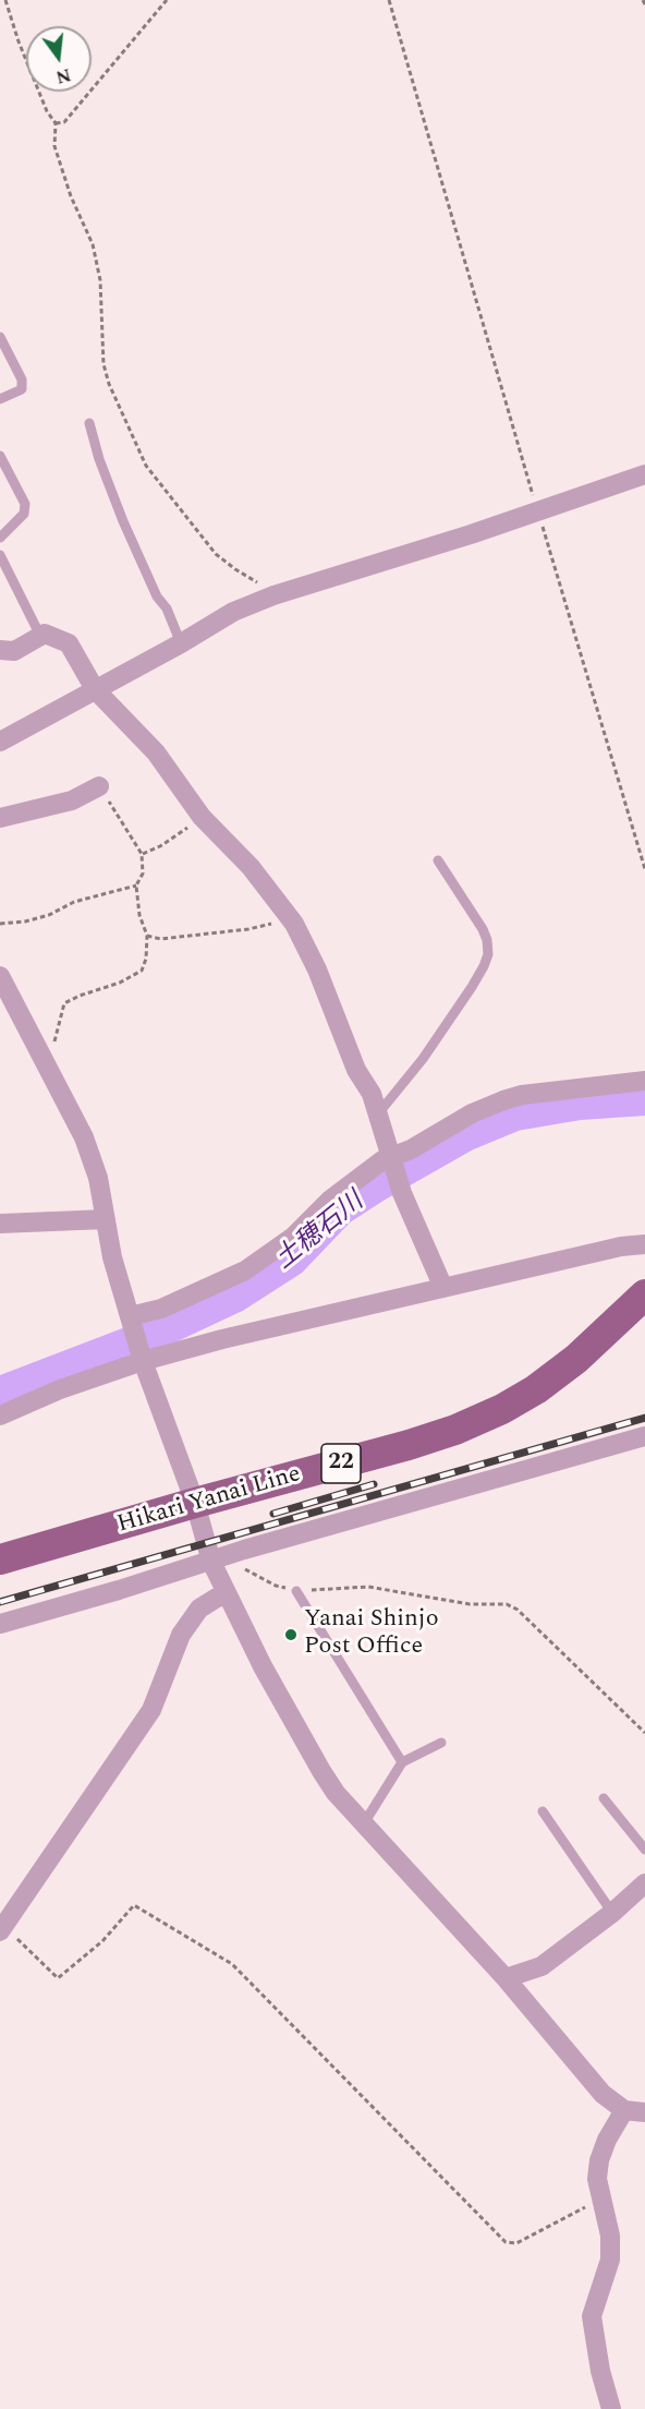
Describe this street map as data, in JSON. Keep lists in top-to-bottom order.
{
  "streets": {
    "main road": ["22", "Hikari Yanai Line"]
  },
  "water": ["土穂石川"],
  "places": ["Yanai Shinjo Post Office"],
  "north": "bottom"
}
